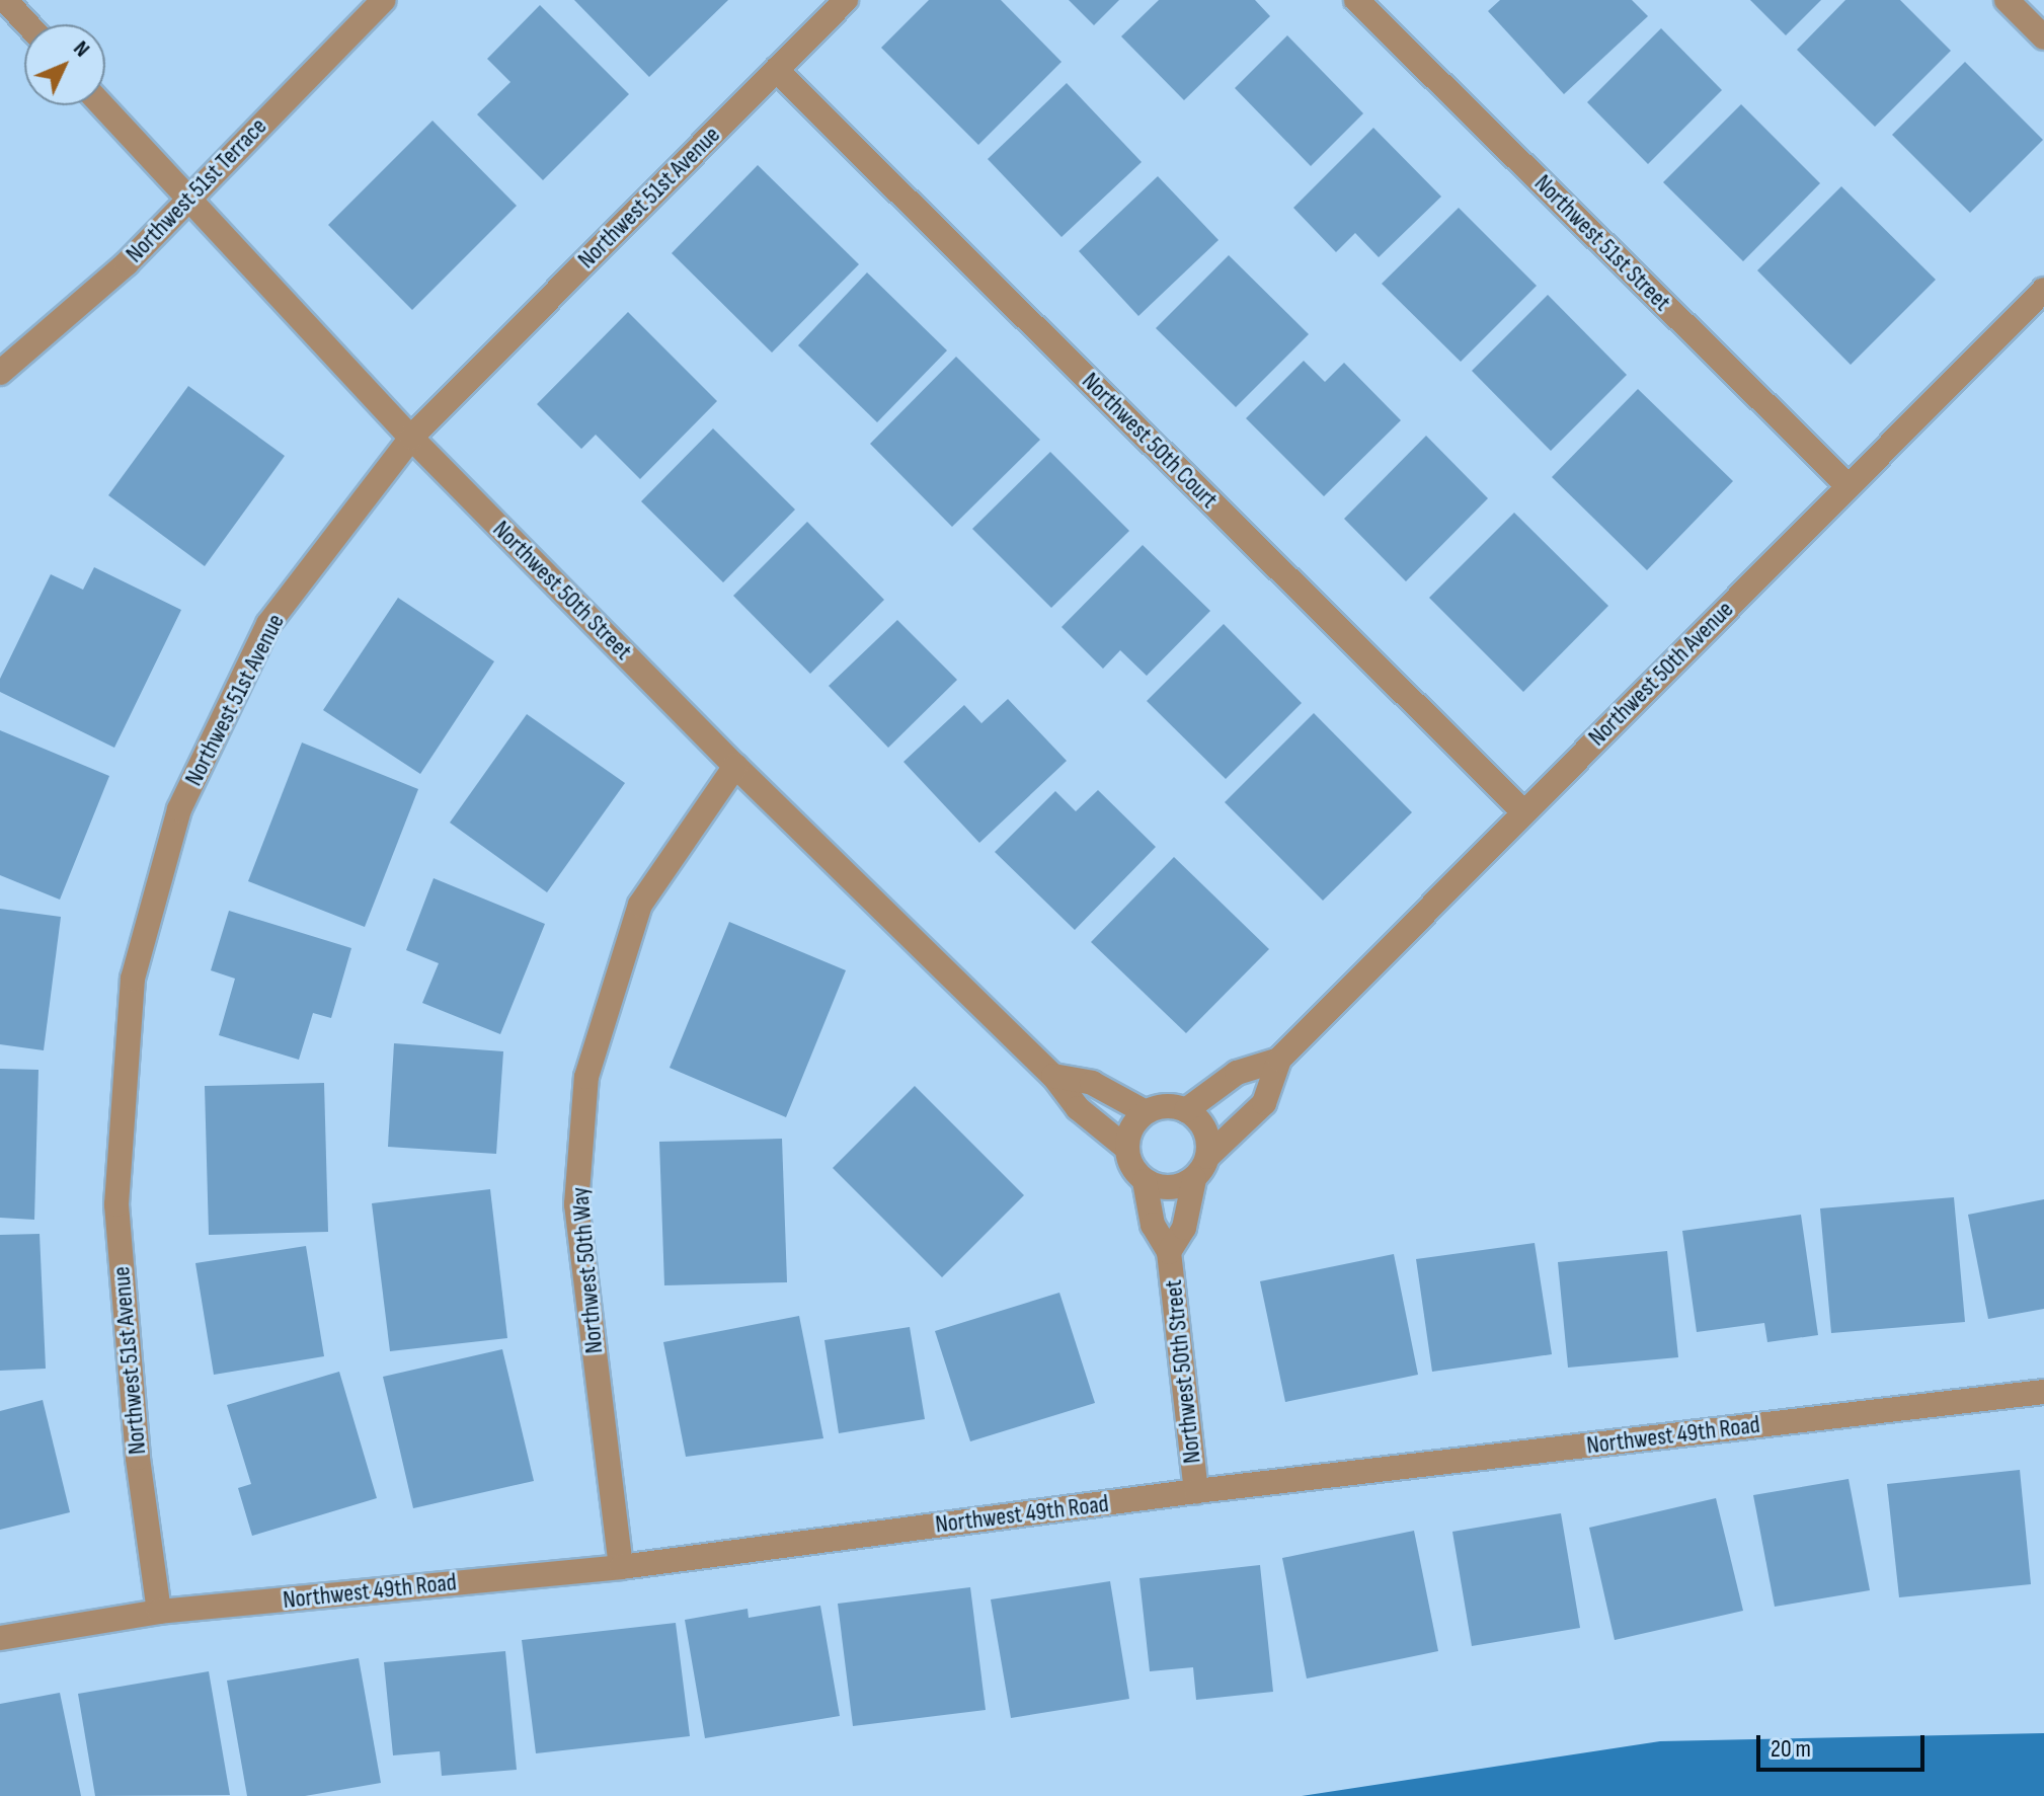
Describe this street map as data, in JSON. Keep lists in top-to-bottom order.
{
  "streets": {
    "street": [
      "Northwest 51st Terrace",
      "Northwest 51st Avenue",
      "Northwest 51st Street",
      "Northwest 50th Court",
      "Northwest 50th Street",
      "Northwest 50th Avenue",
      "Northwest 50th Way",
      "Northwest 49th Road"
    ]
  },
  "crossings": [
    ["Northwest 51st Terrace", "Northwest 50th Street"],
    ["Northwest 51st Avenue", "Northwest 50th Court"],
    ["Northwest 51st Avenue", "Northwest 50th Street"],
    ["Northwest 51st Avenue", "Northwest 49th Road"],
    ["Northwest 51st Street", "Northwest 50th Avenue"],
    ["Northwest 50th Court", "Northwest 50th Avenue"],
    ["Northwest 50th Street", "Northwest 50th Avenue"],
    ["Northwest 50th Street", "Northwest 50th Way"],
    ["Northwest 50th Street", "Northwest 49th Road"],
    ["Northwest 50th Way", "Northwest 49th Road"]
  ],
  "scale_bar": "20 m",
  "north": "top right"
}
